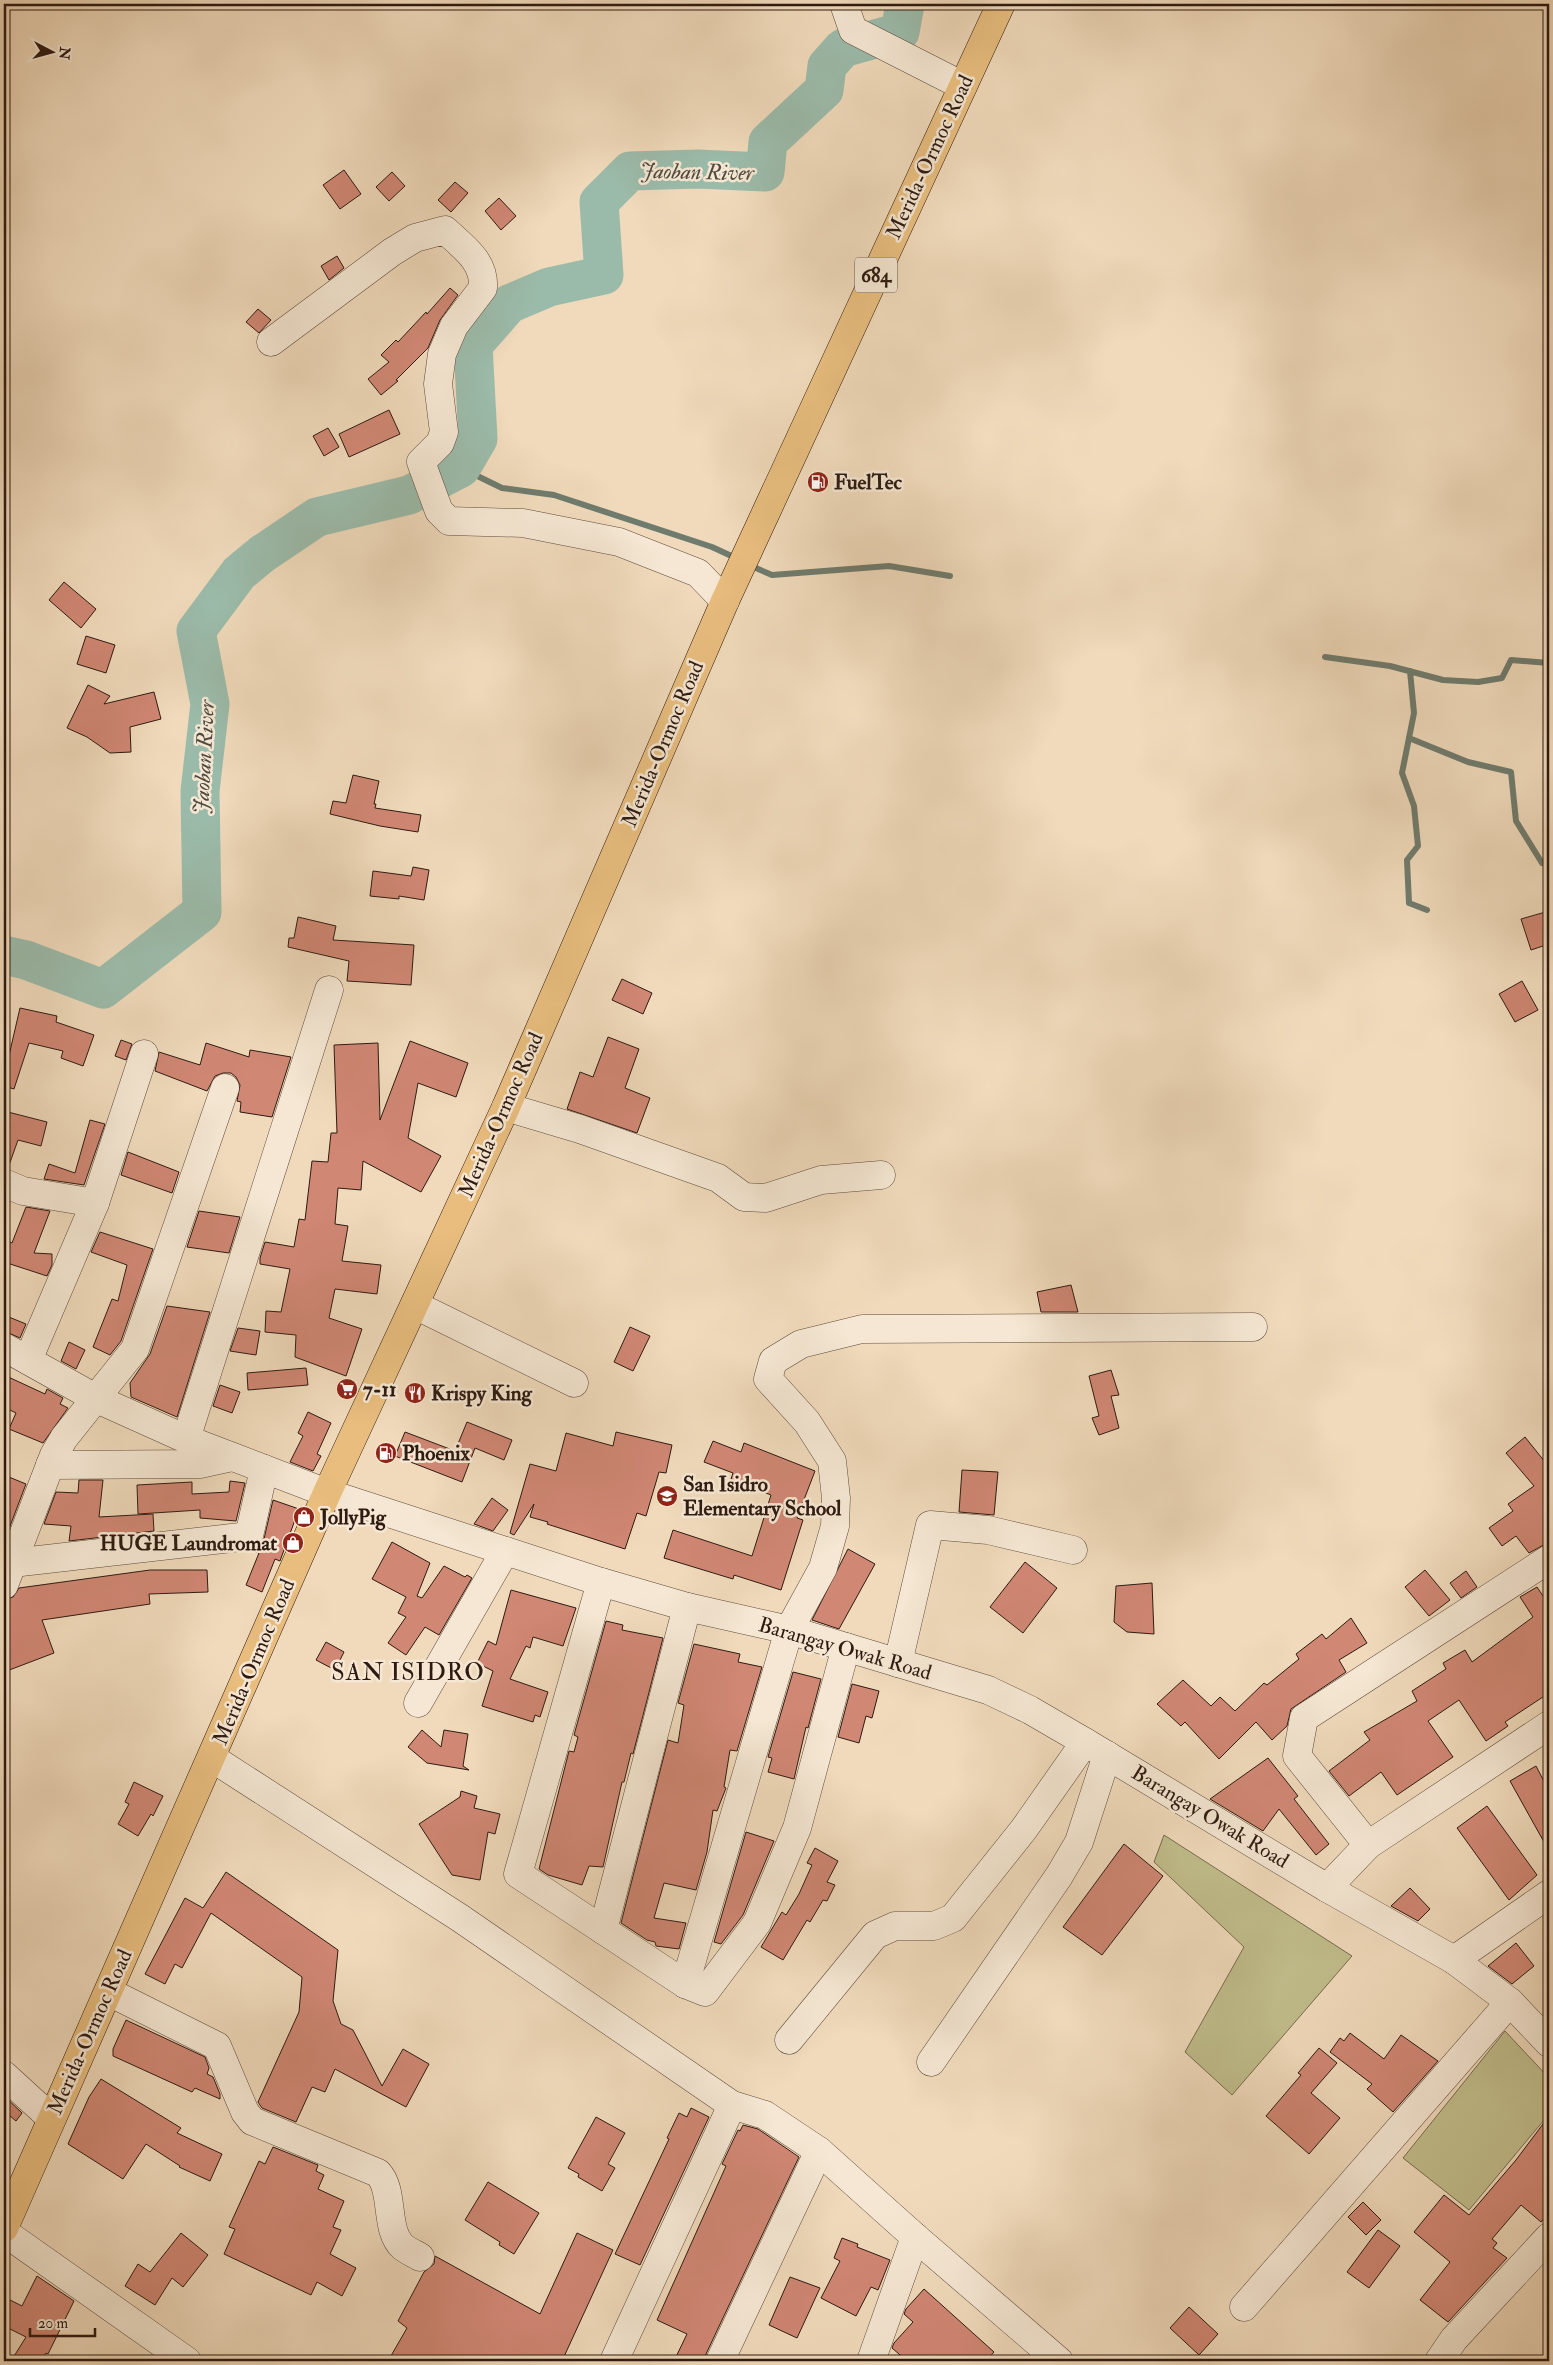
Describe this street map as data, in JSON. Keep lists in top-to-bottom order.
{
  "streets": {
    "highway": ["Merida-Ormoc Road", "684"],
    "street": ["Barangay Owak Road"]
  },
  "crossings": [
    ["Merida-Ormoc Road", "Barangay Owak Road"]
  ],
  "districts": ["SAN ISIDRO"],
  "water": ["Jaoban River"],
  "places": {
    "fuel station": ["FuelTec", "Phoenix"],
    "supermarket": ["7-11"],
    "restaurant": ["Krispy King"],
    "school or university": ["San Isidro Elementary School"],
    "shop": ["JollyPig", "HUGE Laundromat"]
  },
  "scale_bar": "20 m",
  "north": "right"
}
